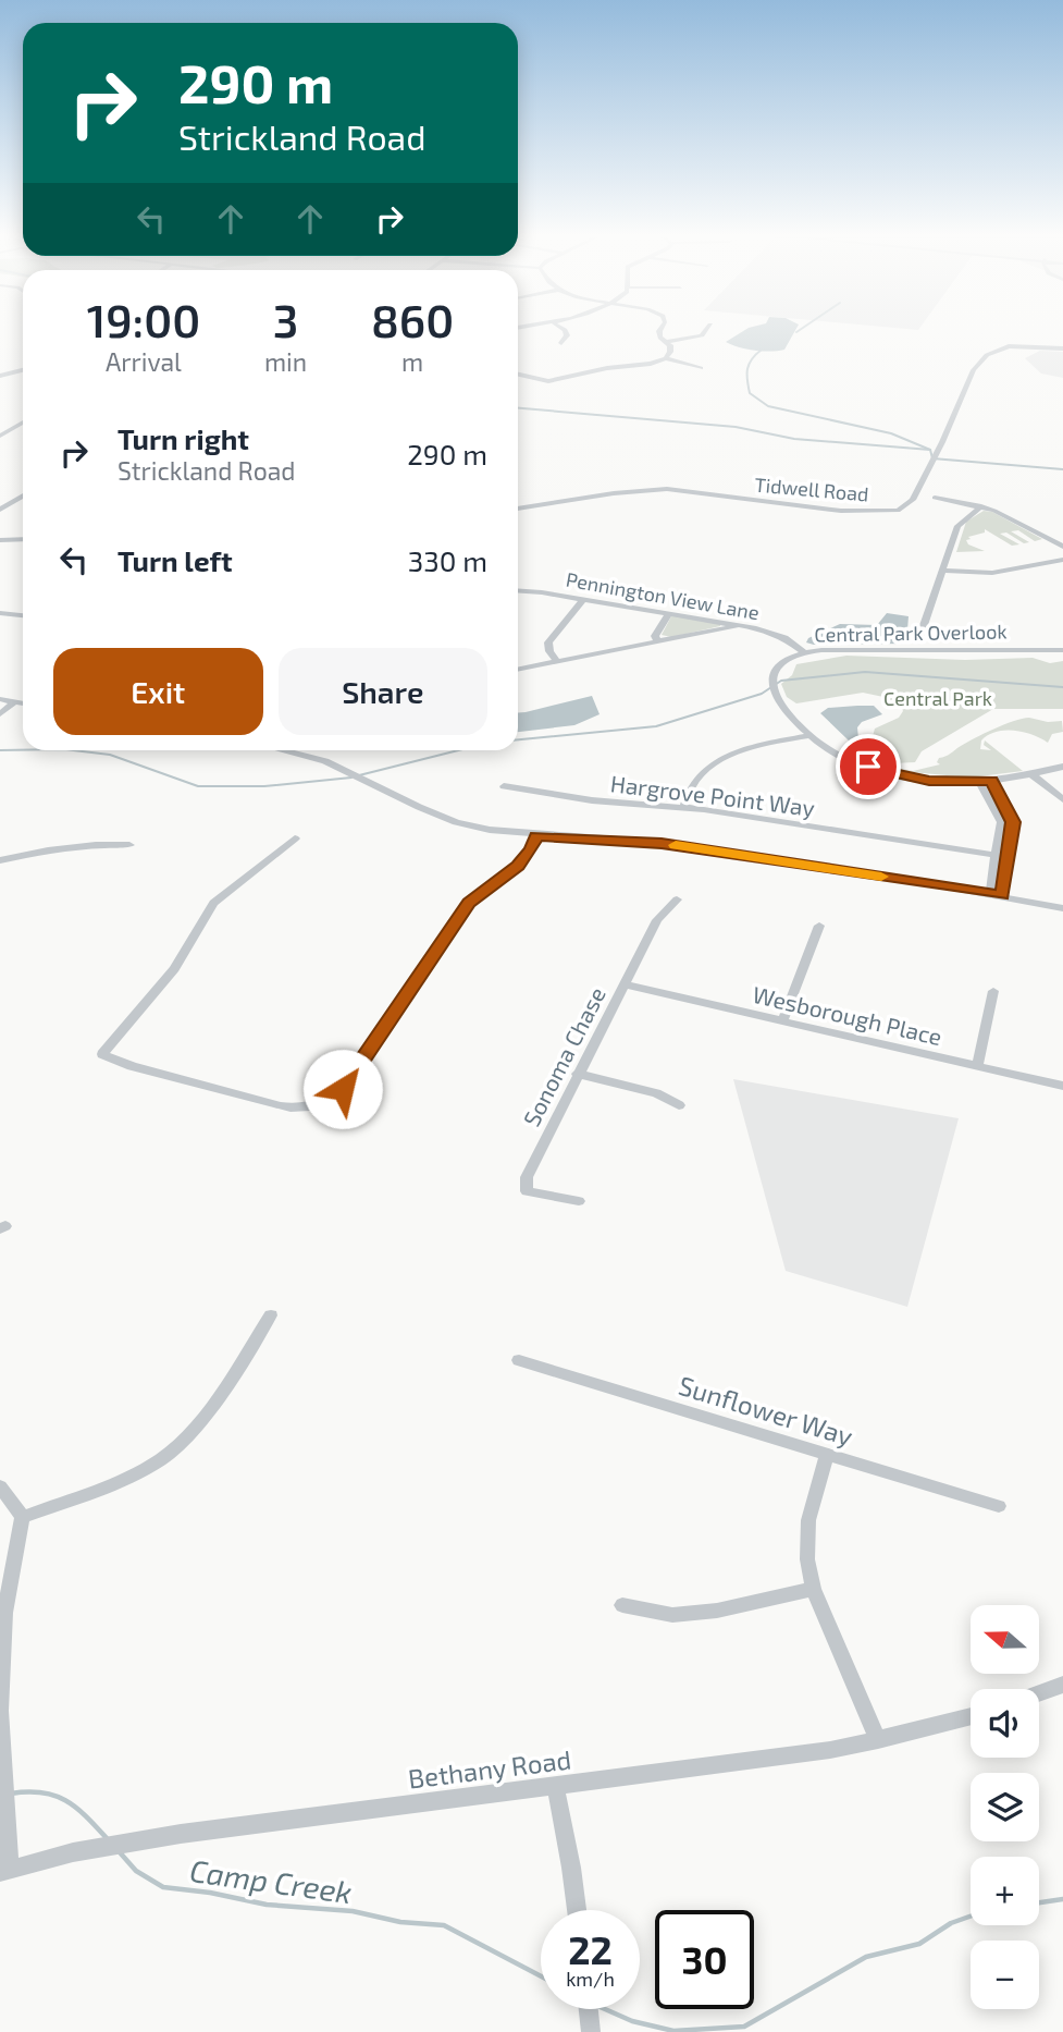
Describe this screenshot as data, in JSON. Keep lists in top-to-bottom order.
{
  "streets": {
    "street": [
      "Tidwell Road",
      "Pennington View Lane",
      "Central Park Overlook",
      "Hargrove Point Way",
      "Wesborough Place",
      "Sonoma Chase",
      "Sunflower Way",
      "Bethany Road"
    ]
  },
  "crossings": [
    ["Pennington View Lane", "Central Park Overlook"],
    ["Wesborough Place", "Sonoma Chase"]
  ],
  "water": ["Camp Creek"],
  "parks": ["Central Park"],
  "north": "left",
  "page": {
    "turn": ["290 m", "Strickland Road"],
    "eta": [
      "19:00",
      "Arrival",
      "3",
      "min",
      "860",
      "m"
    ],
    "list": [
      {
        "name": "Turn right",
        "note": "Strickland Road",
        "value": "290 m"
      },
      {
        "name": "Turn left",
        "value": "330 m"
      }
    ],
    "buttons": ["Exit", "Share"],
    "map_buttons": ["+", "−"],
    "speed": "22 km/h",
    "limit": "30"
  }
}
